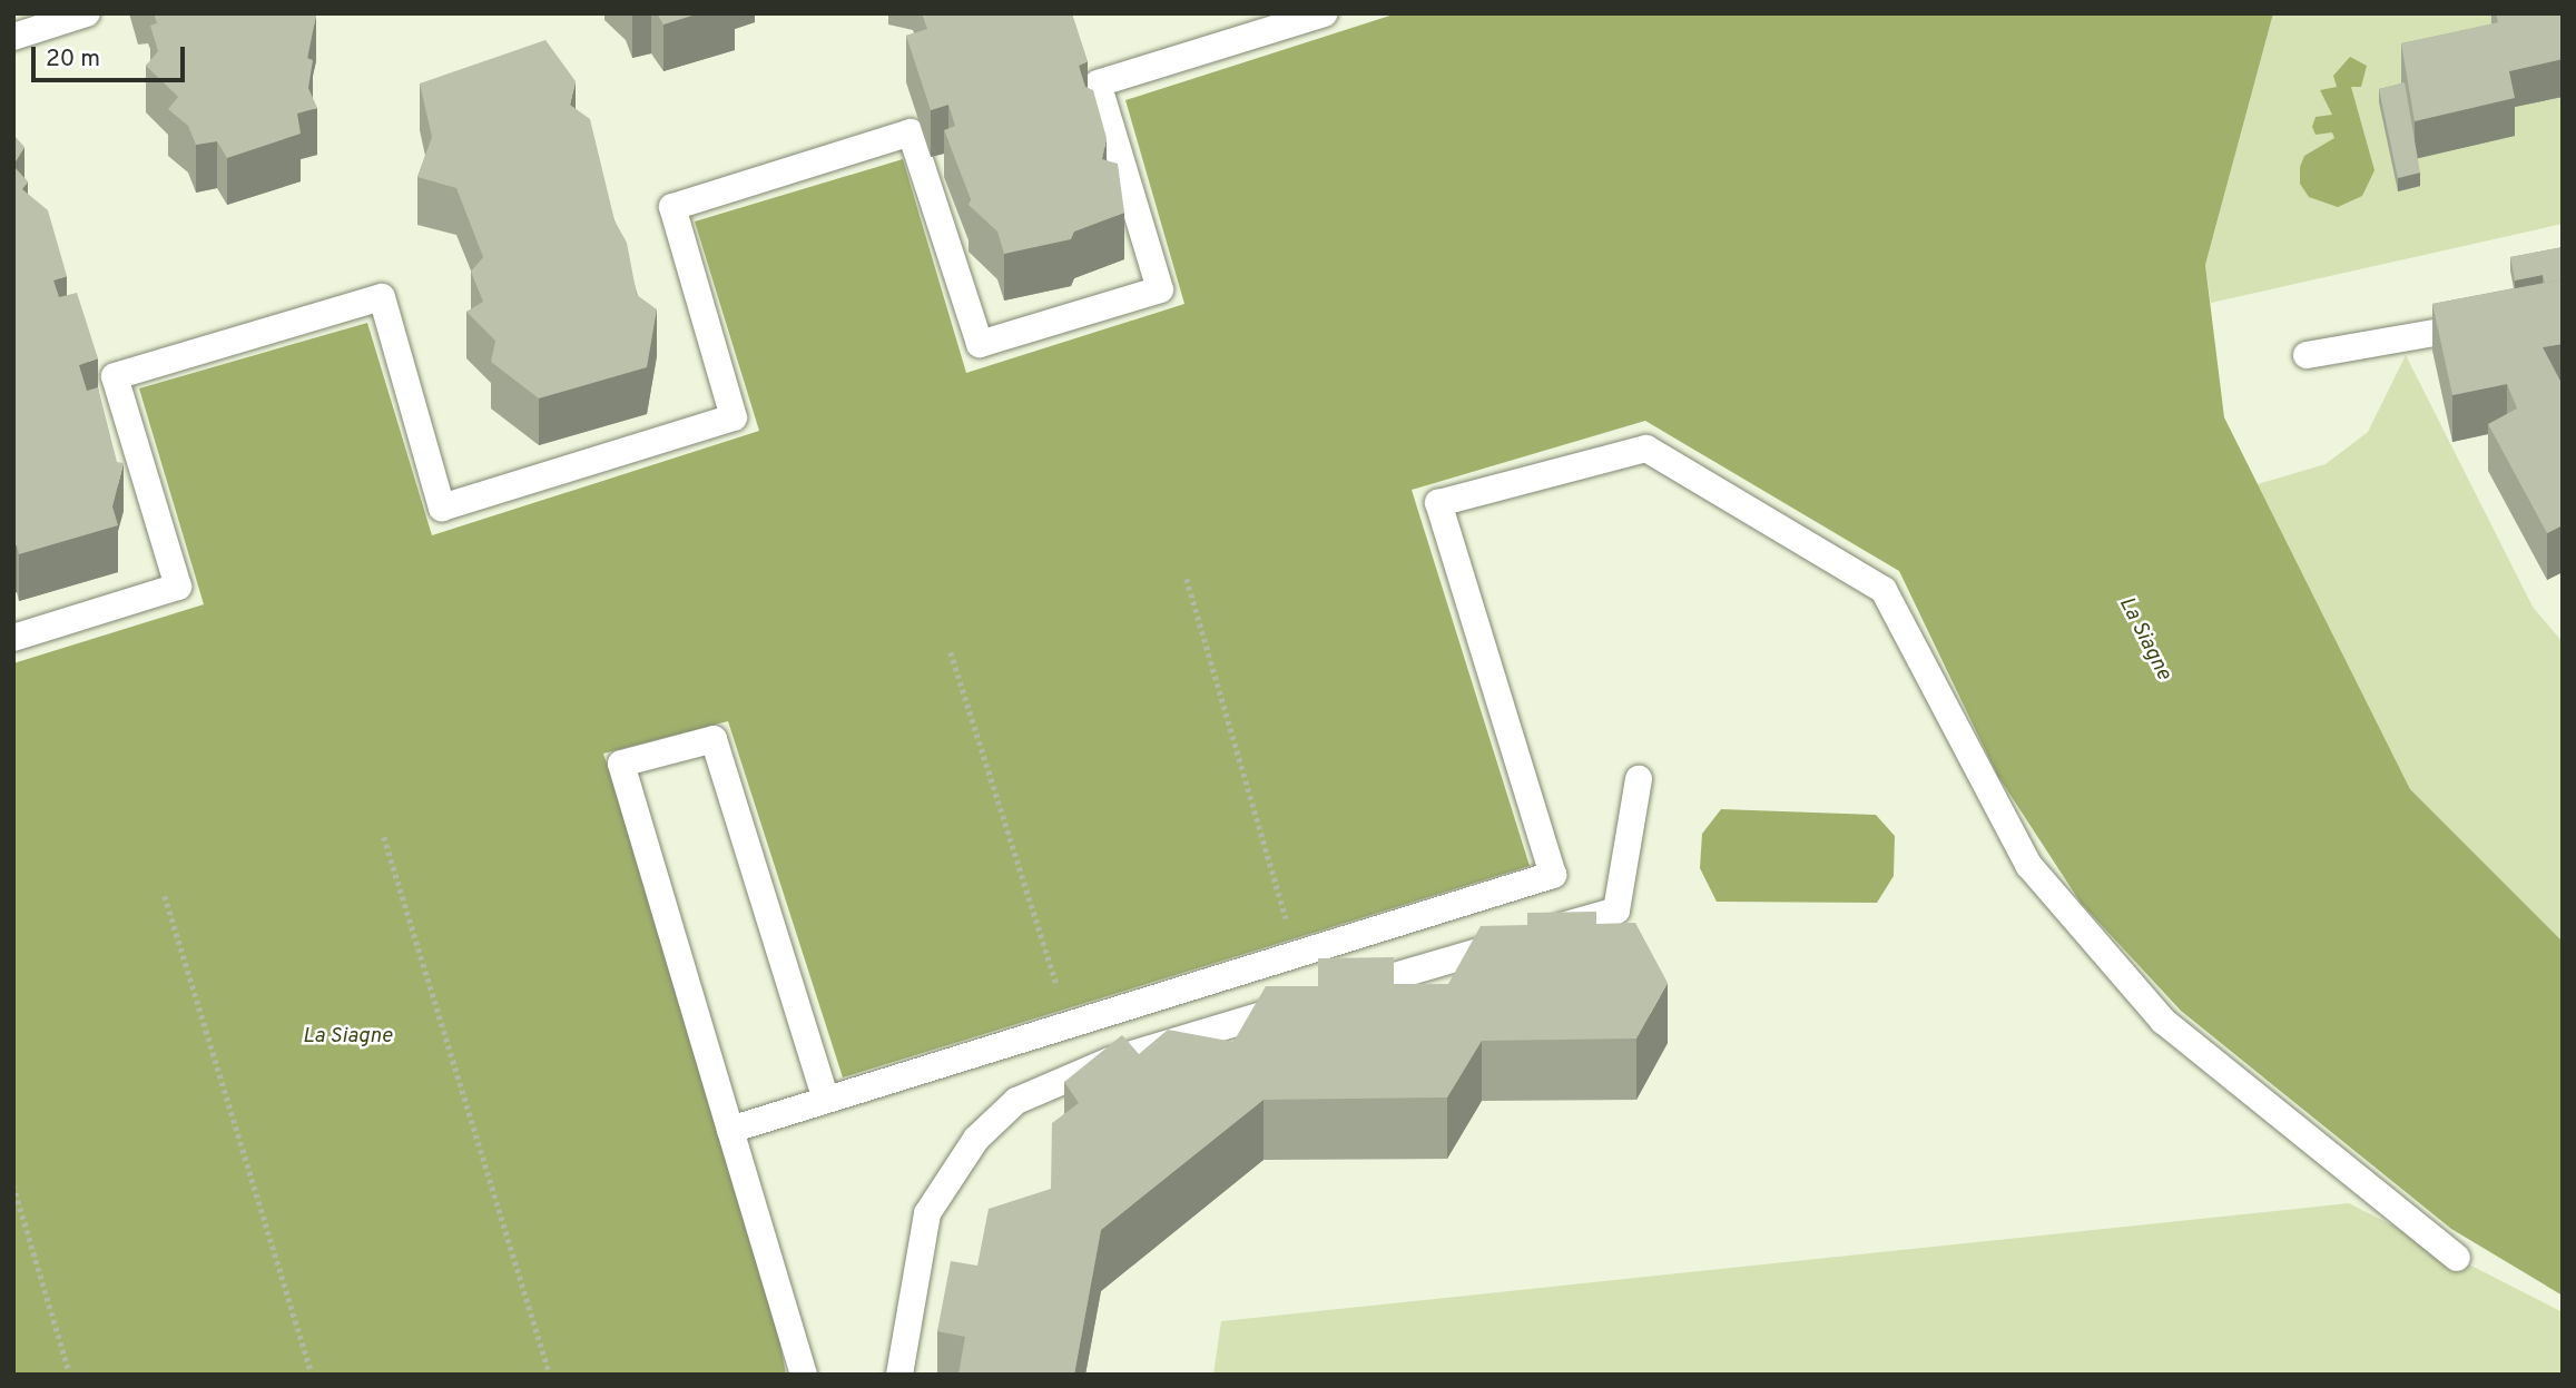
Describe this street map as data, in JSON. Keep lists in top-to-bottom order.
{
  "water": ["La Siagne"],
  "scale_bar": "20 m"
}
